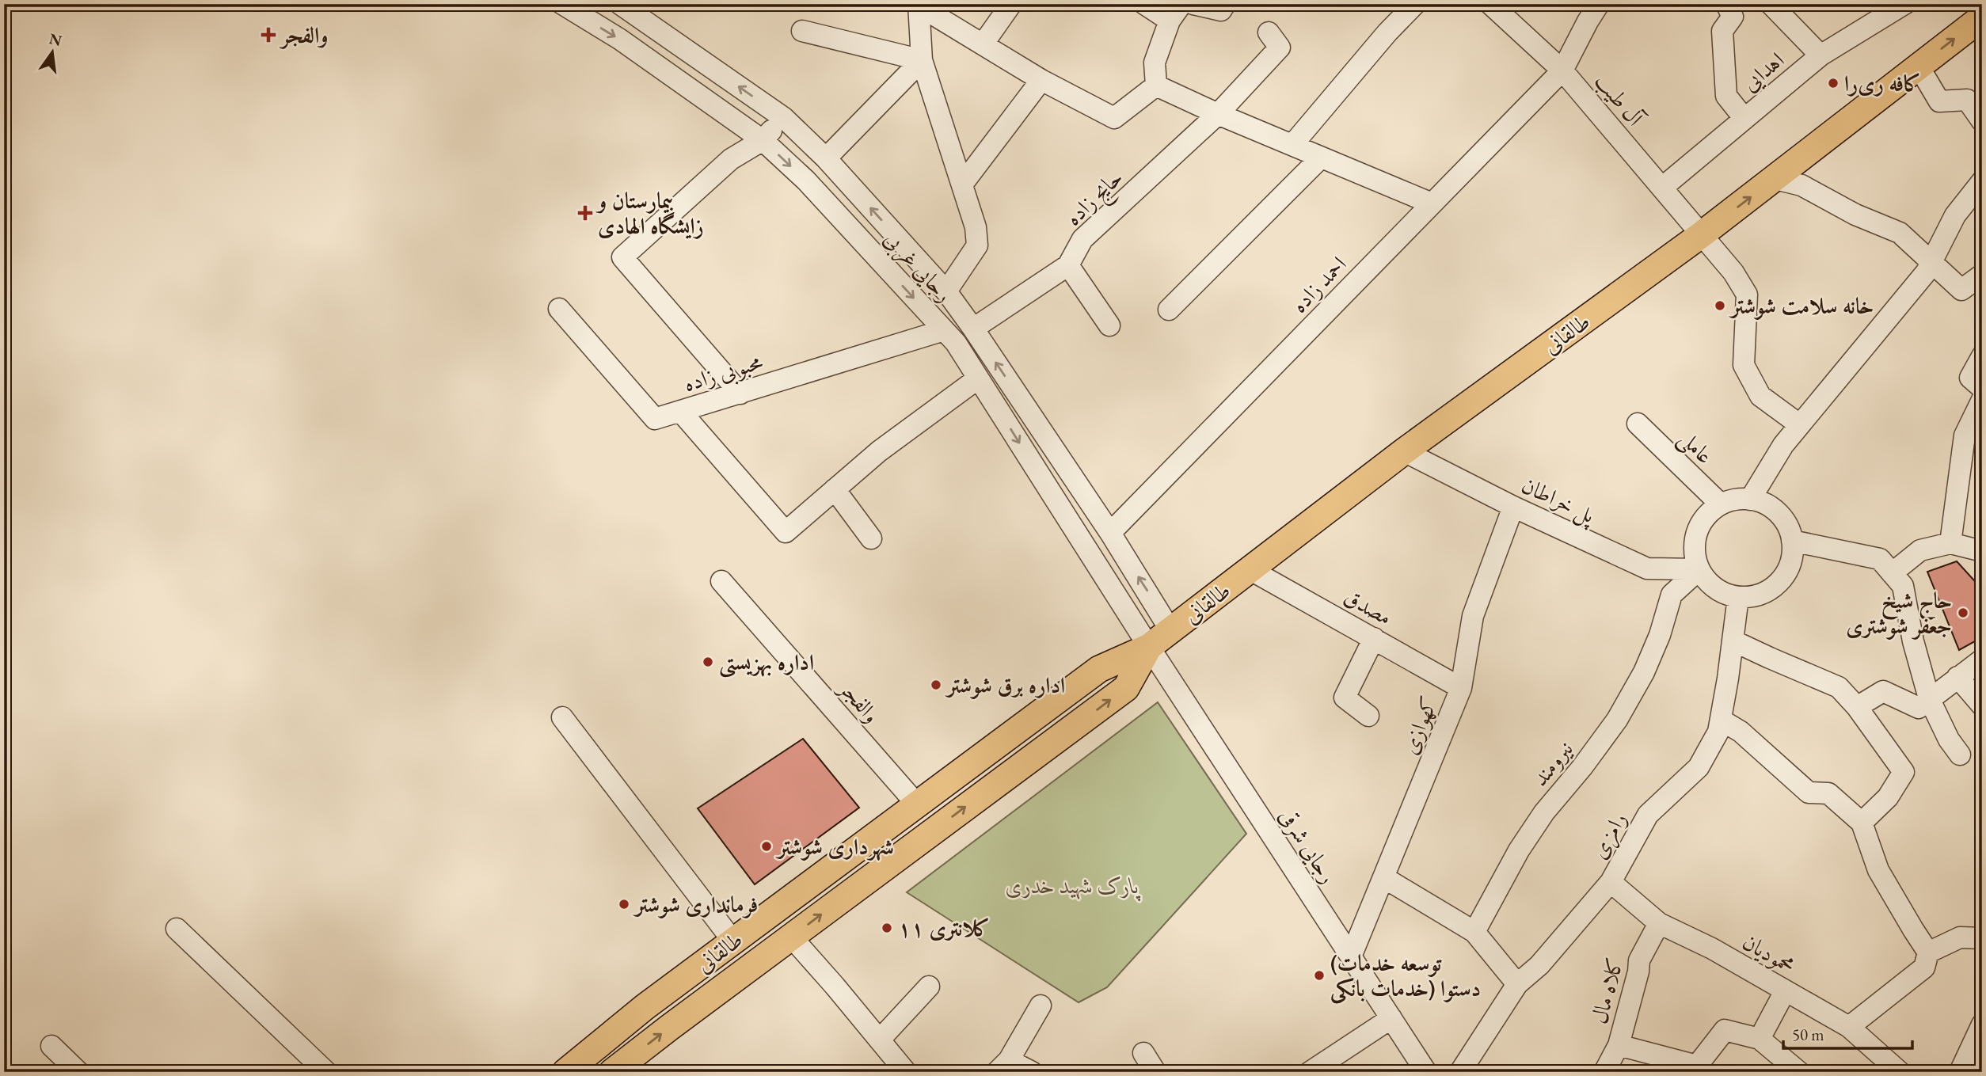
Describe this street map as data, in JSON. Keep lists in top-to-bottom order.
{
  "streets": {
    "main road": ["طالقانی"],
    "street": [
      "اهدایی",
      "آل طیب",
      "حایج زاده",
      "رجایی غربی",
      "احمد زاده",
      "محبوبی زاده",
      "عاملی",
      "پل خراطان",
      "مصدق",
      "والفجر",
      "کهوازی",
      "نیرومند",
      "رامزی",
      "رجایی شرقی",
      "محمودیان",
      "کلاه مال"
    ]
  },
  "crossings": [
    ["اهدایی", "آل طیب"],
    ["آل طیب", "احمد زاده"],
    ["آل طیب", "طالقانی"],
    ["حایج زاده", "رجایی غربی"],
    ["رجایی غربی", "احمد زاده"],
    ["رجایی غربی", "طالقانی"],
    ["رجایی غربی", "محبوبی زاده"],
    ["رجایی غربی", "رجایی شرقی"],
    ["طالقانی", "پل خراطان"],
    ["طالقانی", "مصدق"],
    ["طالقانی", "والفجر"],
    ["طالقانی", "رجایی شرقی"],
    ["عاملی", "پل خراطان"],
    ["عاملی", "نیرومند"],
    ["عاملی", "رامزی"],
    ["پل خراطان", "کهوازی"],
    ["پل خراطان", "نیرومند"],
    ["پل خراطان", "رامزی"],
    ["مصدق", "کهوازی"],
    ["کهوازی", "رجایی شرقی"],
    ["نیرومند", "رامزی"],
    ["رامزی", "محمودیان"],
    ["محمودیان", "کلاه مال"]
  ],
  "parks": ["پارک شهید خدری"],
  "places": {
    "health": ["والفجر", "بیمارستان و زایشگاه الهادی"],
    "other": [
      "کافه‌ ری‌را",
      "خانه سلامت شوشتر",
      "حاج شیخ جعفر شوشتری",
      "اداره بهزیستی",
      "اداره برق شوشتر",
      "شهرداری شوشتر",
      "فرمانداری شوشتر",
      "کلانتری ۱۱",
      "(توسعه خدمات دستوا (خدمات بانکی"
    ]
  },
  "scale_bar": "50 m",
  "north": "top"
}
